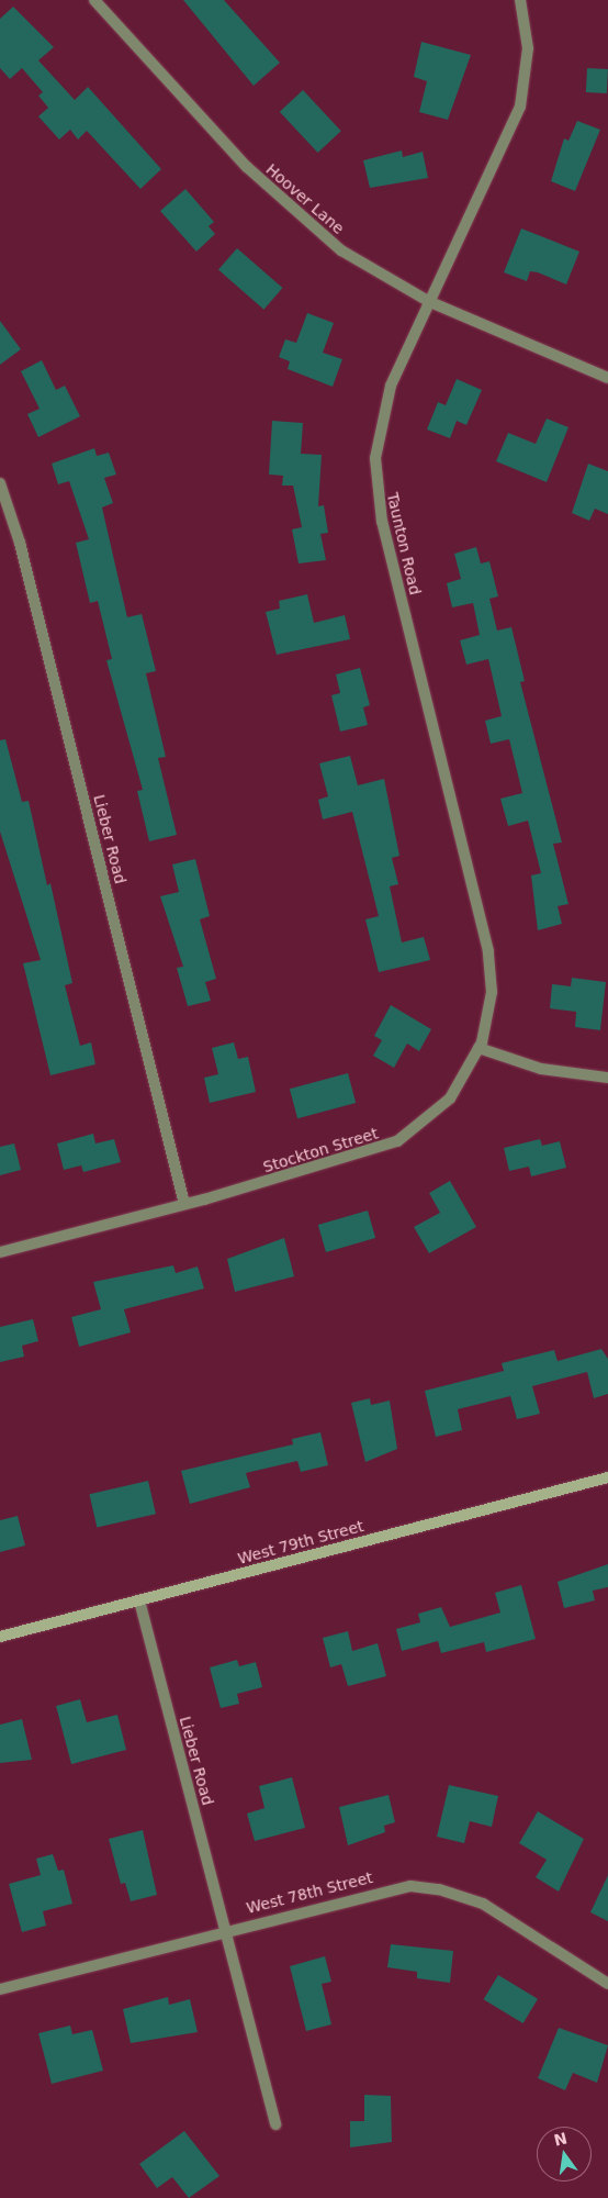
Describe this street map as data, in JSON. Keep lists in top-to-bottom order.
{
  "streets": {
    "main road": ["West 79th Street"],
    "street": [
      "Hoover Lane",
      "Taunton Road",
      "Lieber Road",
      "Stockton Street",
      "West 78th Street"
    ]
  },
  "crossings": [
    ["Hoover Lane", "Taunton Road"],
    ["Taunton Road", "Stockton Street"],
    ["Lieber Road", "Stockton Street"],
    ["Lieber Road", "West 79th Street"],
    ["Lieber Road", "West 78th Street"]
  ],
  "north": "top"
}
